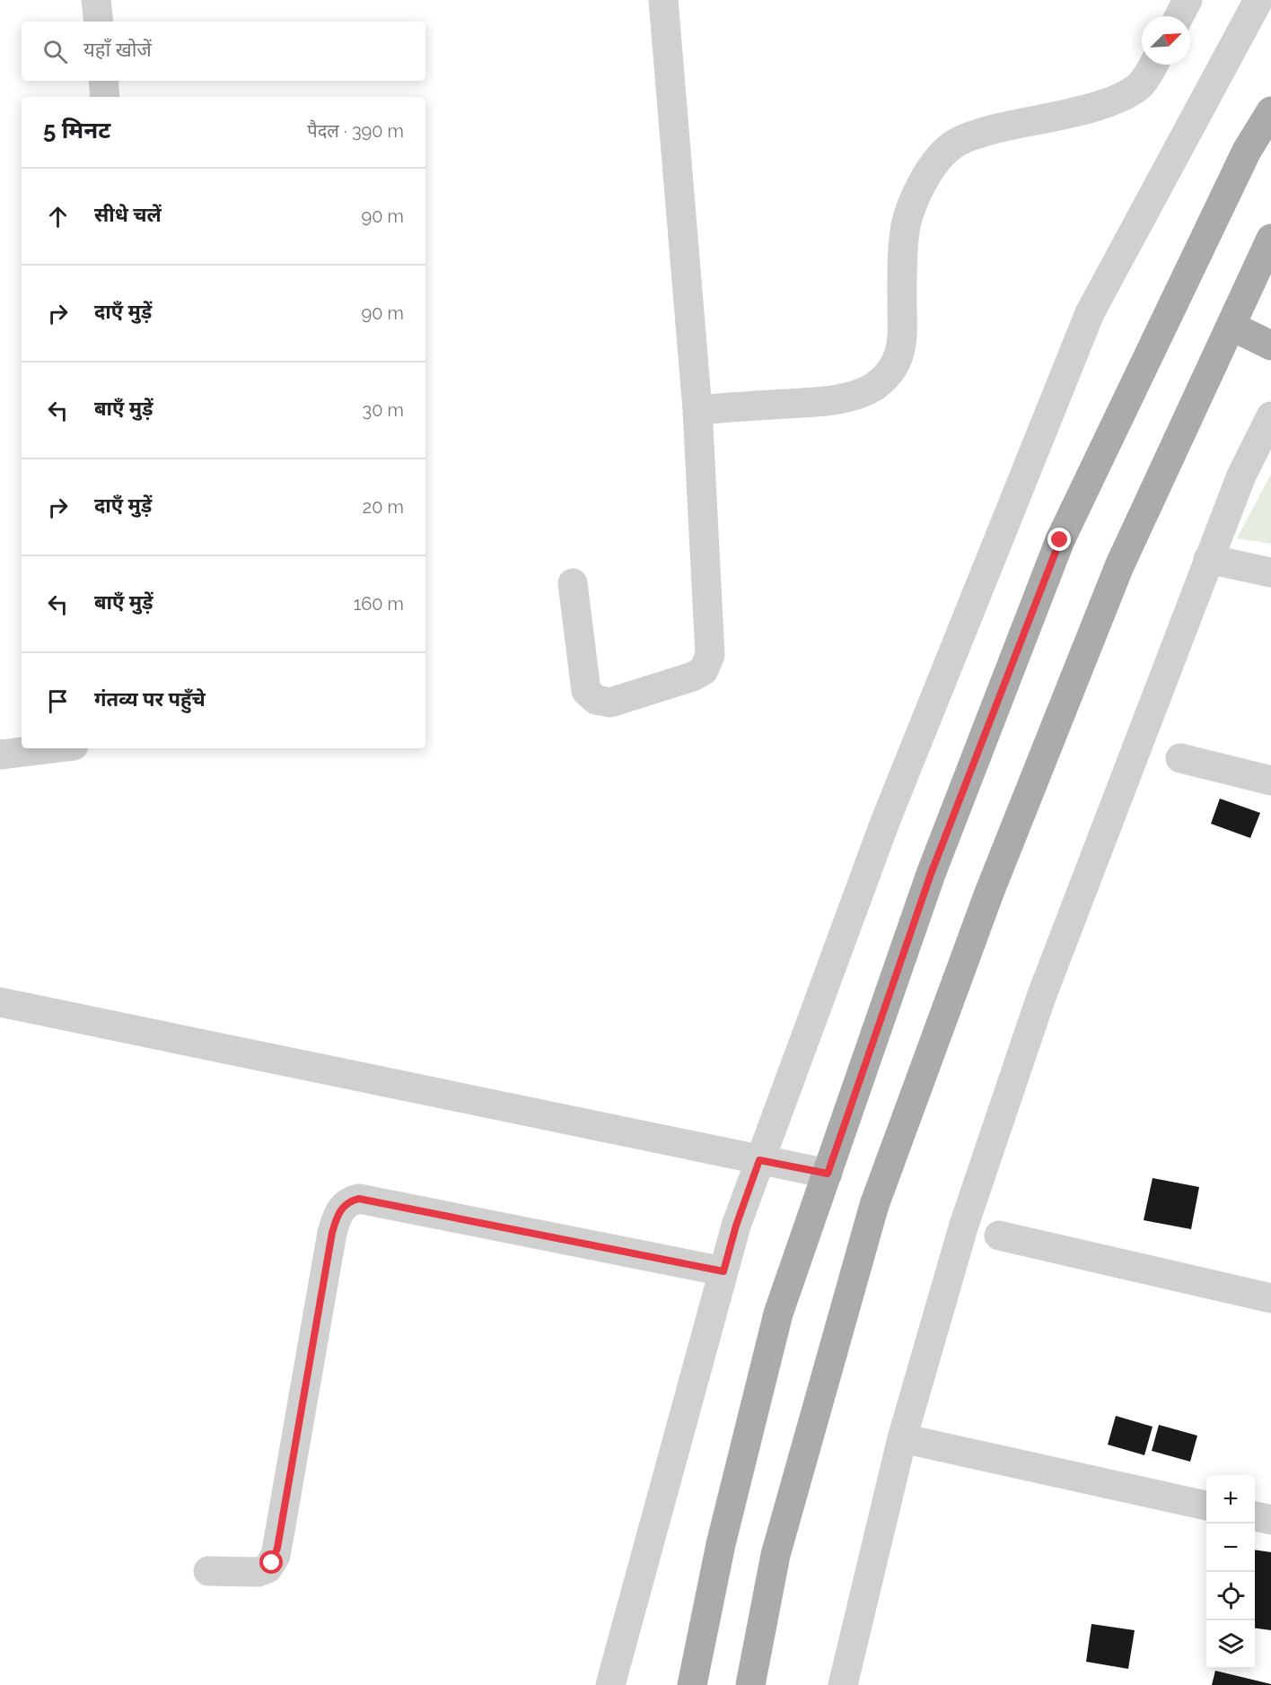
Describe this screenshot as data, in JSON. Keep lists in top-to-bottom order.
{
  "north": "top right",
  "page": {
    "search": "यहाँ खोजें",
    "heading": ["5 मिनट", "पैदल · 390 m"],
    "list": [
      ["सीधे चलें", "90 m"],
      ["दाएँ मुड़ें", "90 m"],
      ["बाएँ मुड़ें", "30 m"],
      ["दाएँ मुड़ें", "20 m"],
      ["बाएँ मुड़ें", "160 m"],
      "गंतव्य पर पहुँचे"
    ],
    "map_buttons": ["+", "−"]
  }
}
